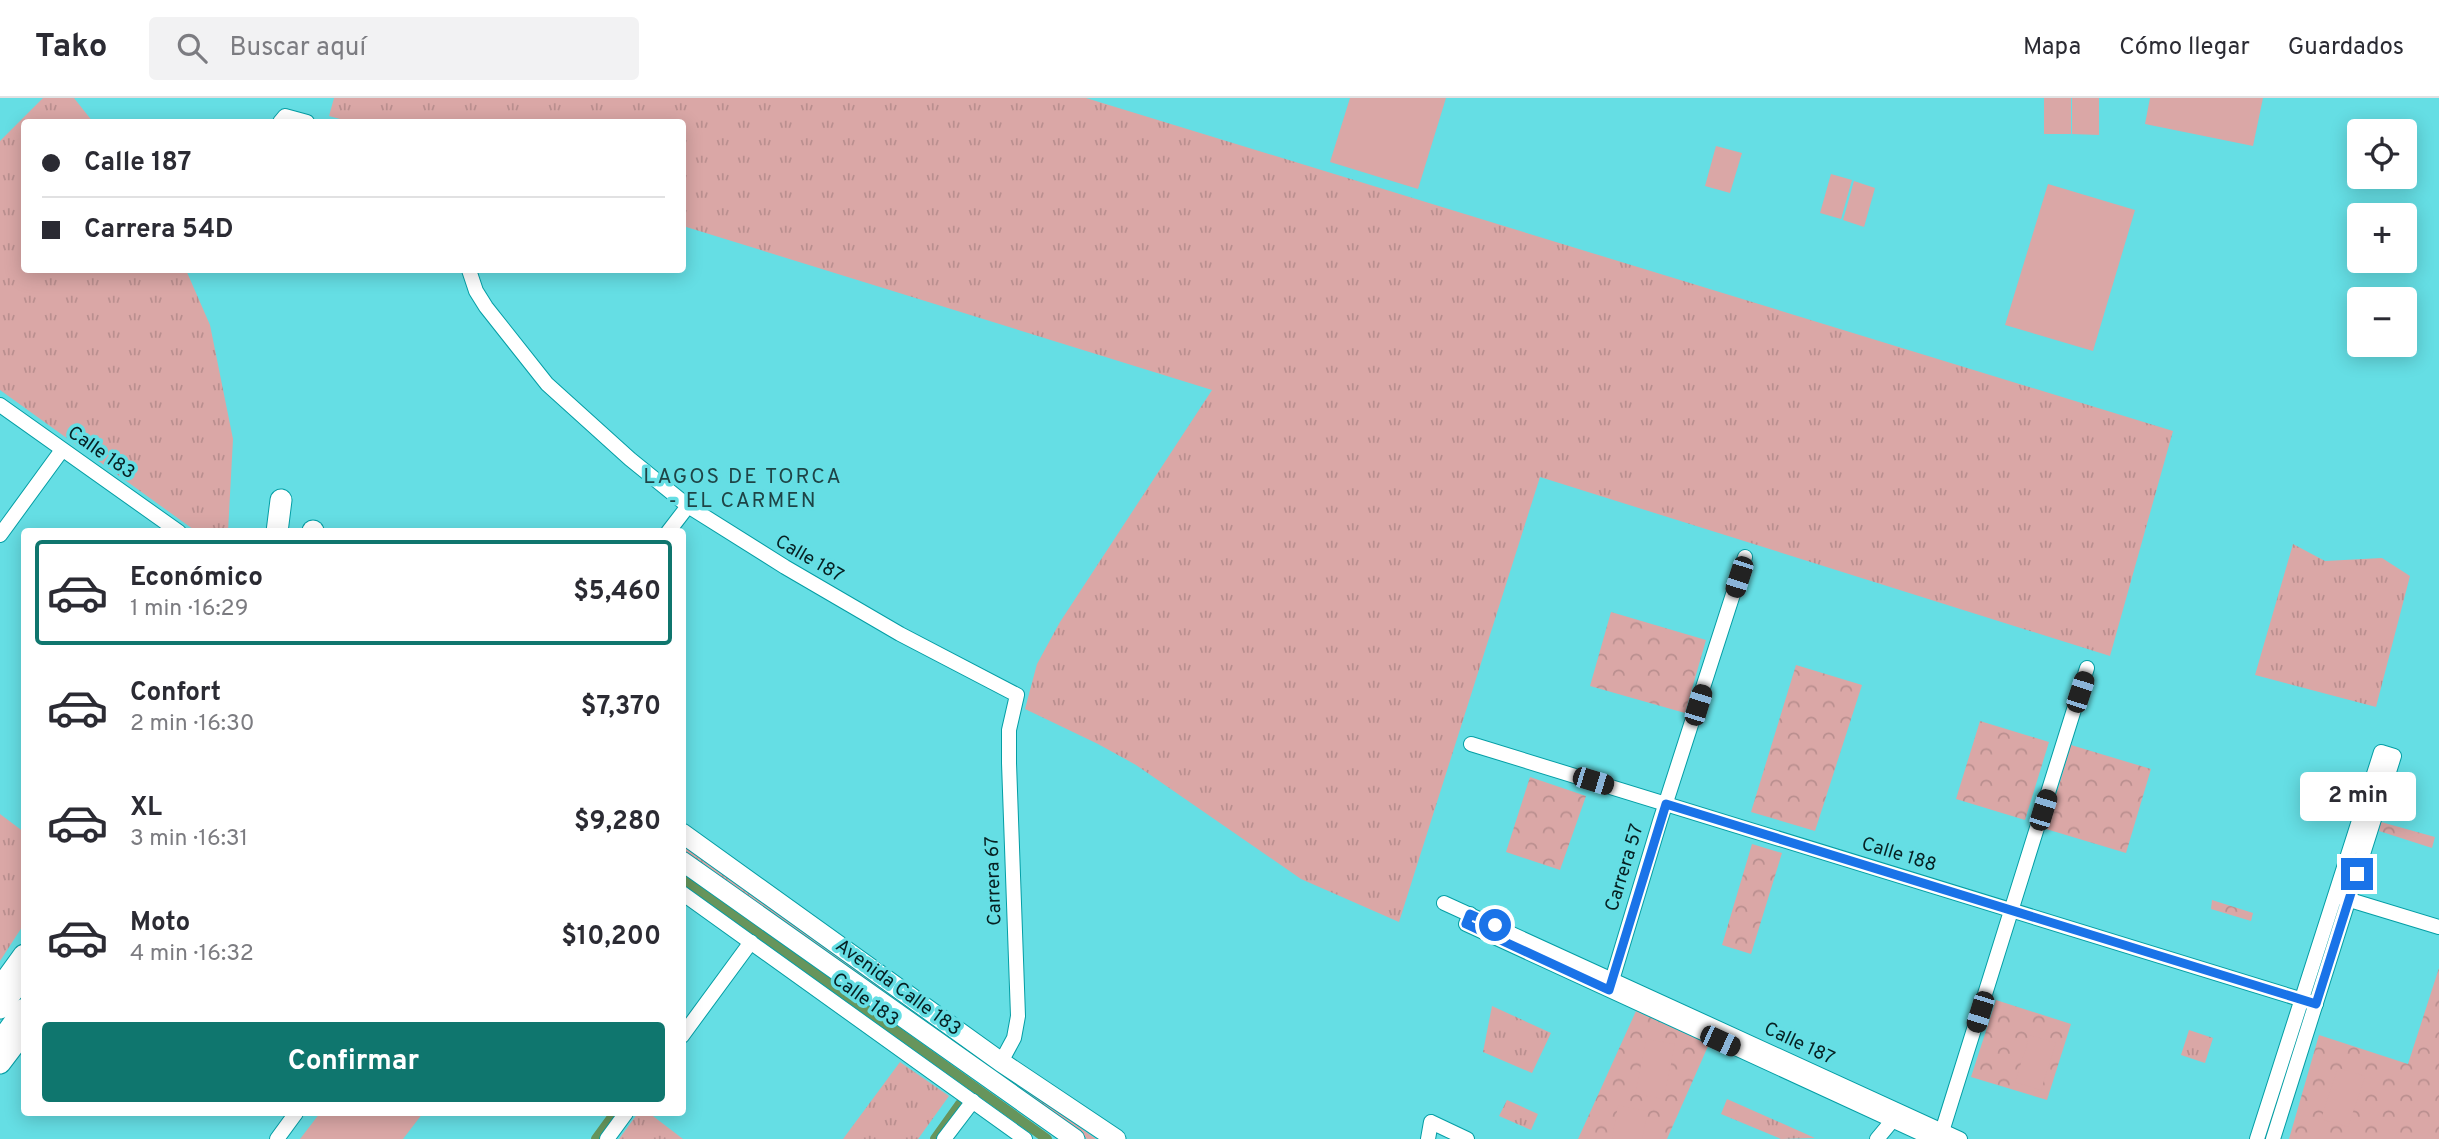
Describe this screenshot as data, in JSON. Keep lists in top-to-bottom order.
{
  "streets": {
    "main road": ["Avenida Calle 183"],
    "street": [
      "Calle 183",
      "Calle 187",
      "Calle 188",
      "Carrera 57",
      "Carrera 67"
    ]
  },
  "crossings": [
    ["Calle 187", "Carrera 57"],
    ["Calle 187", "Carrera 67"],
    ["Calle 188", "Carrera 57"],
    ["Carrera 67", "Avenida Calle 183"]
  ],
  "districts": ["LAGOS DE TORCA - EL CARMEN"],
  "page": {
    "header": "Tako",
    "search": "Buscar aquí",
    "nav": ["Mapa", "Cómo llegar", "Guardados"],
    "map_buttons": ["+", "−"],
    "banner": ["Calle 187", "Carrera 54D"],
    "list": [
      {
        "name": "Económico",
        "note": "1 min · 16:29",
        "value": "$5,460"
      },
      {
        "name": "Confort",
        "note": "2 min · 16:30",
        "value": "$7,370"
      },
      {
        "name": "XL",
        "note": "3 min · 16:31",
        "value": "$9,280"
      },
      {
        "name": "Moto",
        "note": "4 min · 16:32",
        "value": "$10,200"
      }
    ],
    "bubble": "2 min",
    "buttons": "Confirmar"
  }
}
